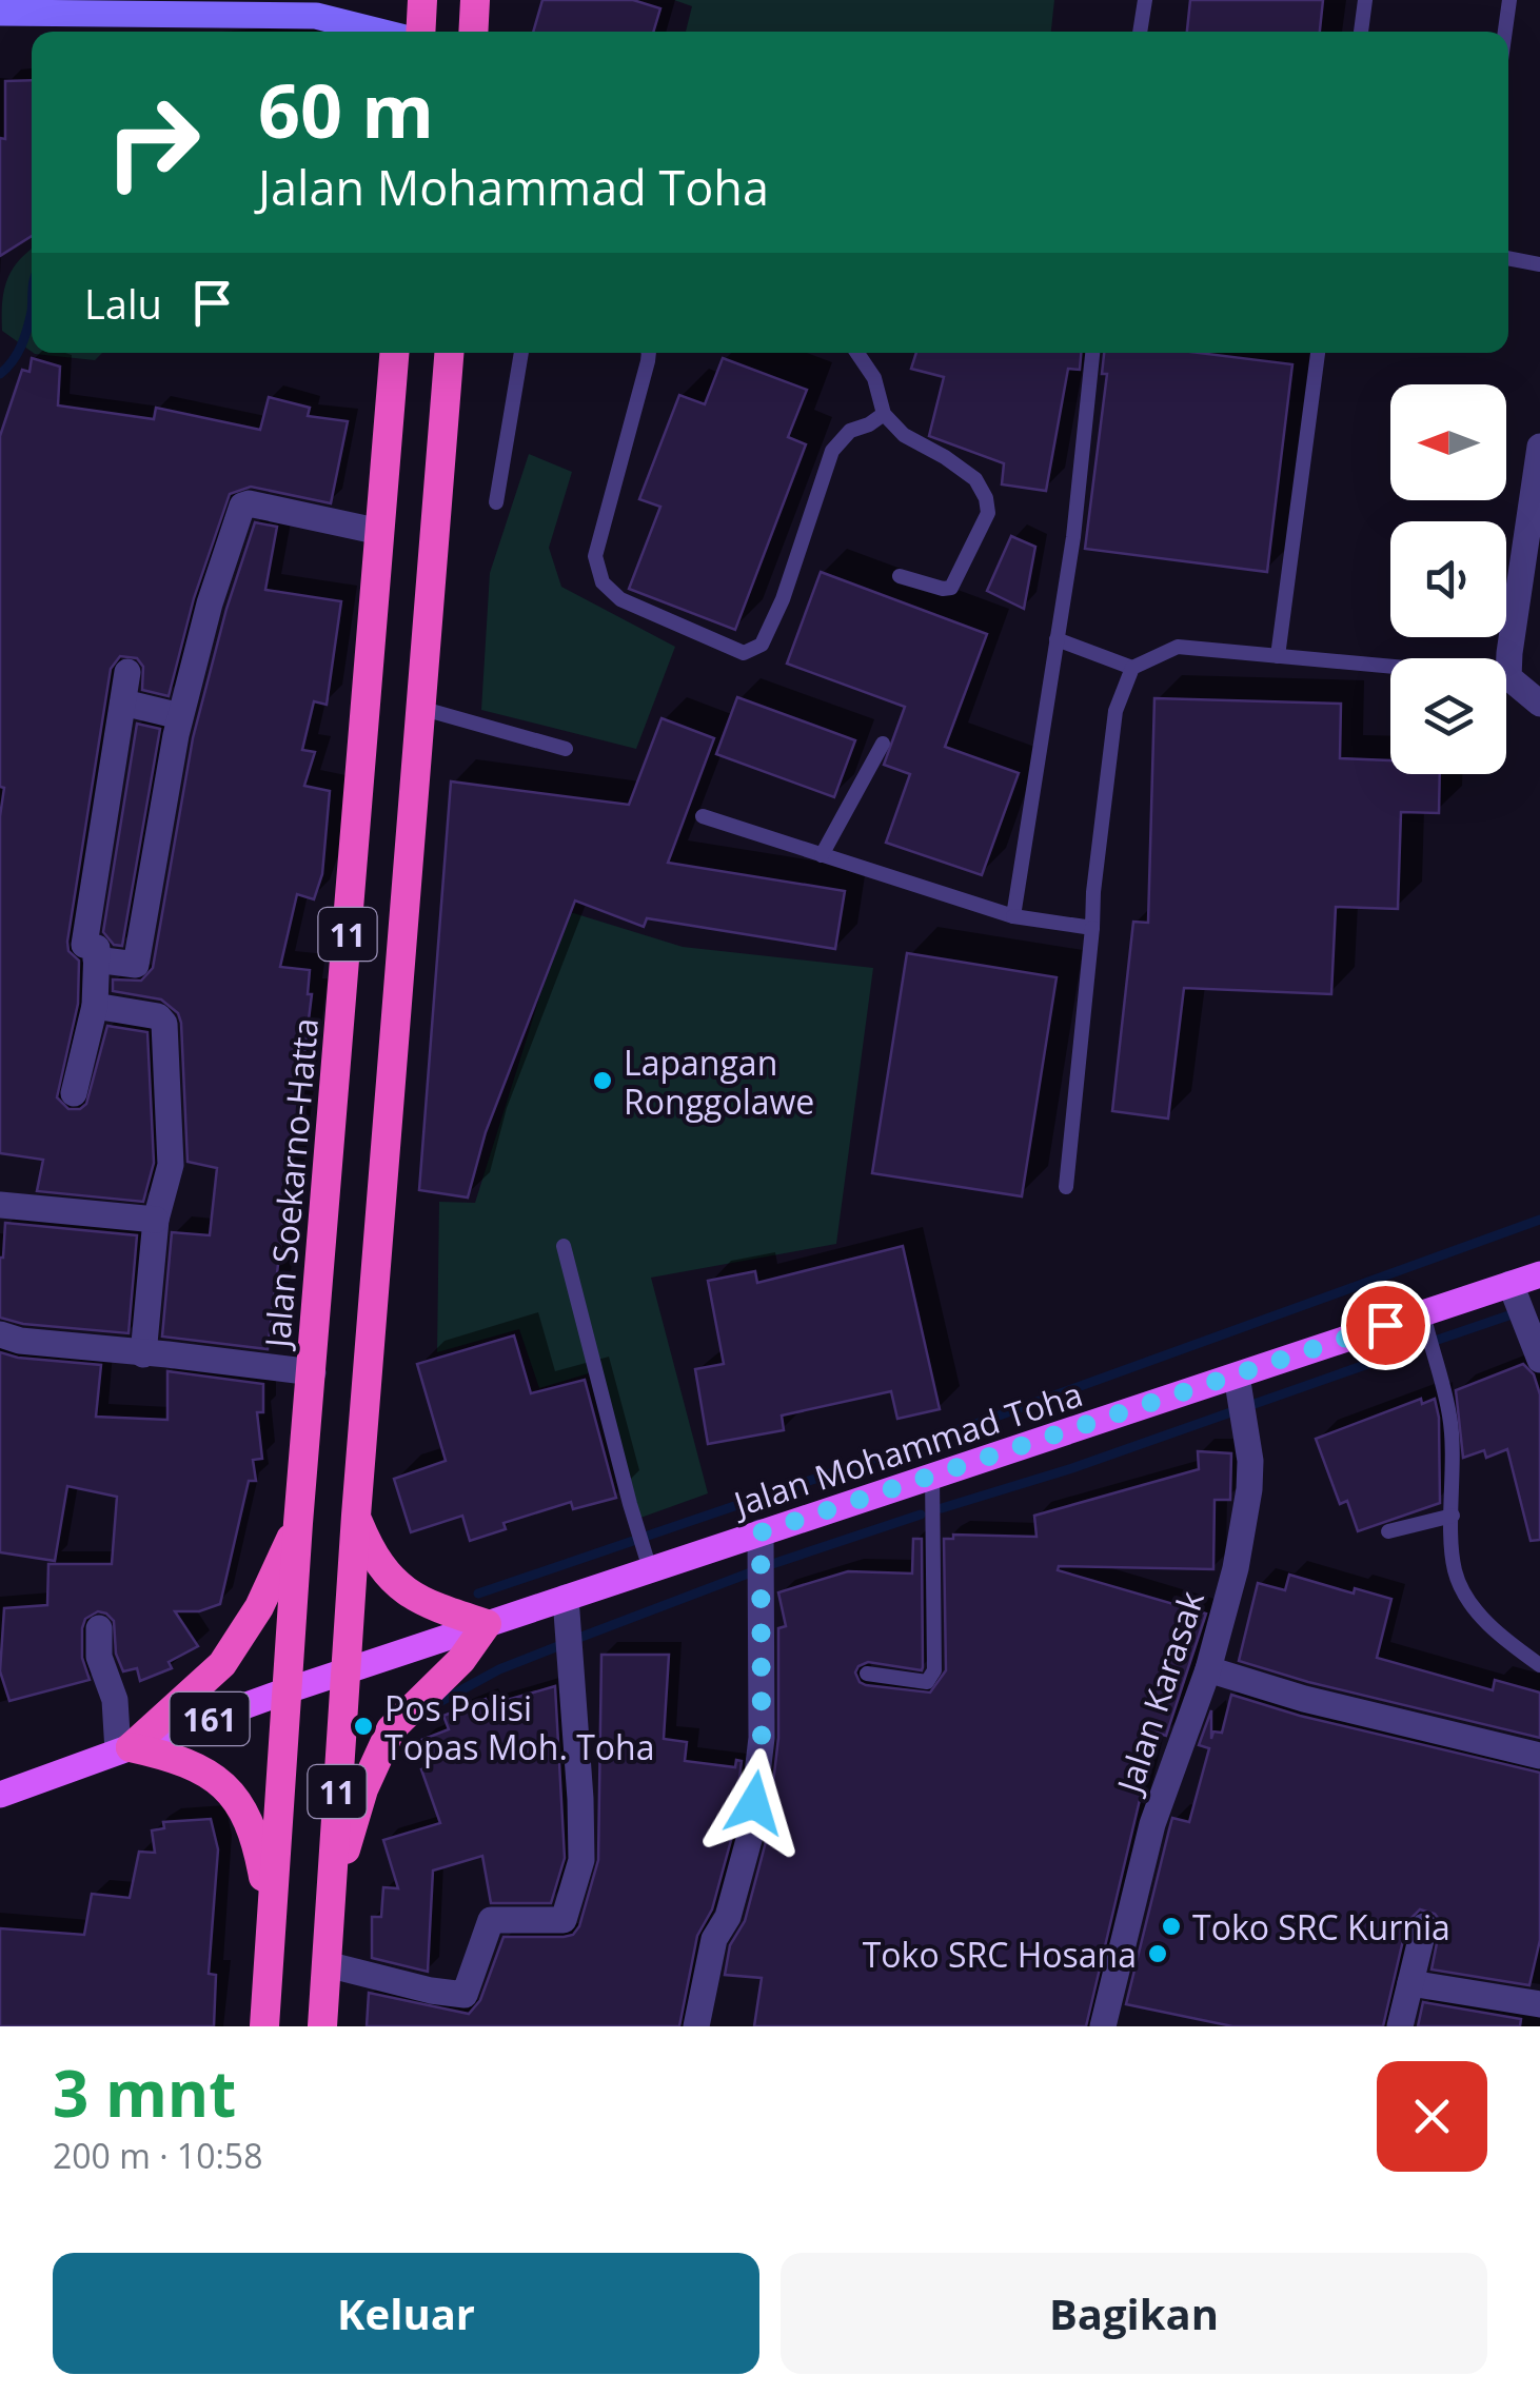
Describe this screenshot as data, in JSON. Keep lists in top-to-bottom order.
{
  "streets": {
    "highway": ["11", "Jalan Soekarno-Hatta"],
    "main road": ["Jalan Mohammad Toha", "161"],
    "street": ["Jalan Karasak"]
  },
  "crossings": [
    ["11", "Jalan Mohammad Toha"],
    ["Jalan Soekarno-Hatta", "Jalan Mohammad Toha"],
    ["Jalan Mohammad Toha", "Jalan Karasak"]
  ],
  "places": [
    "Lapangan Ronggolawe",
    "Pos Polisi Topas Moh. Toha",
    "Toko SRC Kurnia",
    "Toko SRC Hosana"
  ],
  "north": "left",
  "page": {
    "turn": ["60 m", "Jalan Mohammad Toha"],
    "then": "Lalu",
    "heading": ["3 mnt", "200 m · 10:58"],
    "buttons": ["Keluar", "Bagikan"]
  }
}
